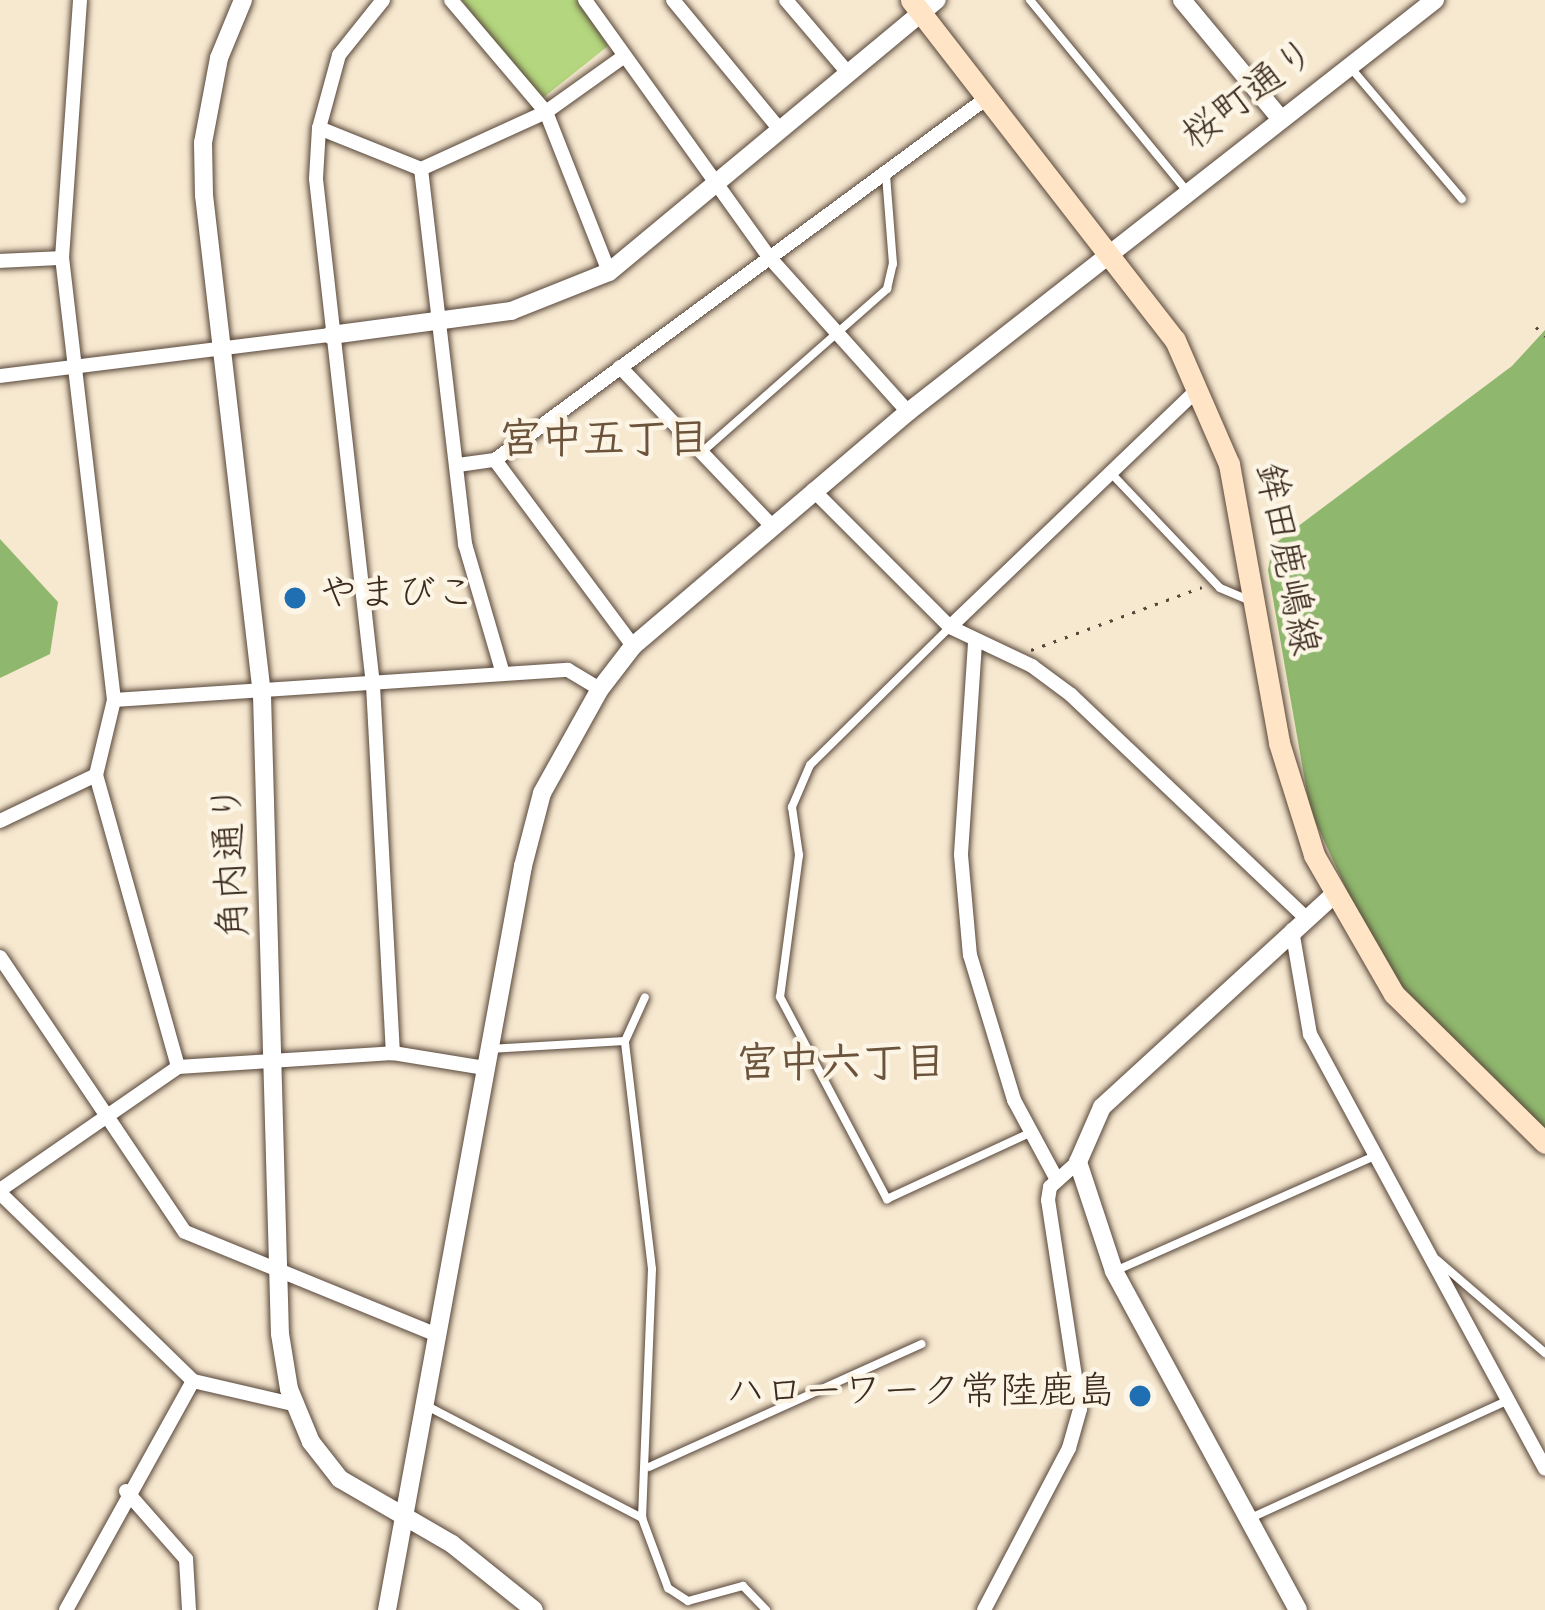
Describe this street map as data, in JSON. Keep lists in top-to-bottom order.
{
  "streets": {
    "main road": ["鉾田鹿嶋線"],
    "street": ["桜町通り", "角内通り"]
  },
  "crossings": [
    ["桜町通り", "鉾田鹿嶋線"],
    ["桜町通り", "角内通り"]
  ],
  "districts": ["宮中五丁目", "宮中六丁目"],
  "places": ["やまびこ", "ハローワーク常陸鹿島"]
}
